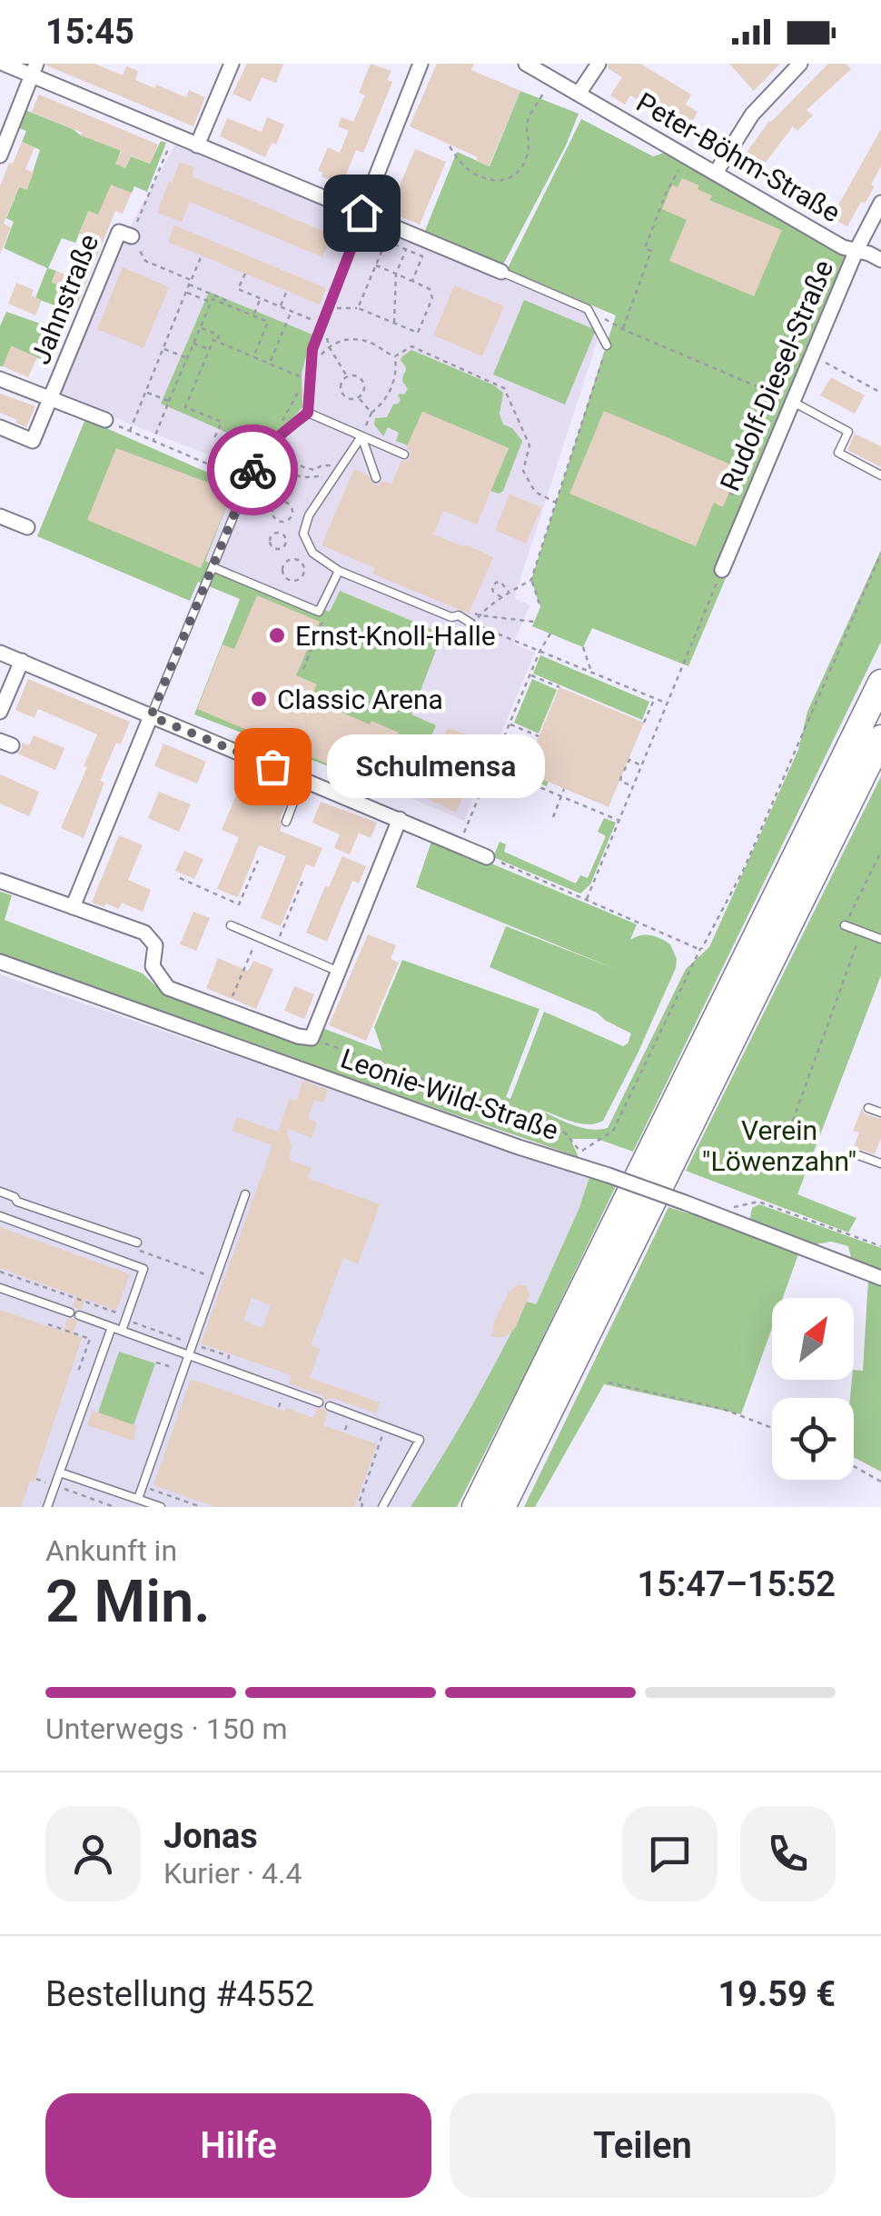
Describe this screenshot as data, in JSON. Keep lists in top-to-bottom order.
{
  "streets": {
    "street": [
      "Peter-Böhm-Straße",
      "Jahnstraße",
      "Rudolf-Diesel-Straße",
      "Leonie-Wild-Straße"
    ]
  },
  "crossings": [
    ["Peter-Böhm-Straße", "Rudolf-Diesel-Straße"]
  ],
  "parks": ["Verein \"Löwenzahn\""],
  "places": ["Ernst-Knoll-Halle", "Classic Arena", "Schulmensa"],
  "north": "top right",
  "page": {
    "status": "15:45",
    "bubble": "Schulmensa",
    "heading": ["2 Min.", "Ankunft in", "15:47–15:52"],
    "panel": [
      "Jonas",
      "Kurier · 4.4",
      "Bestellung #4552",
      "19.59 €"
    ],
    "bar": "Unterwegs · 150 m",
    "buttons": ["Hilfe", "Teilen"]
  }
}
